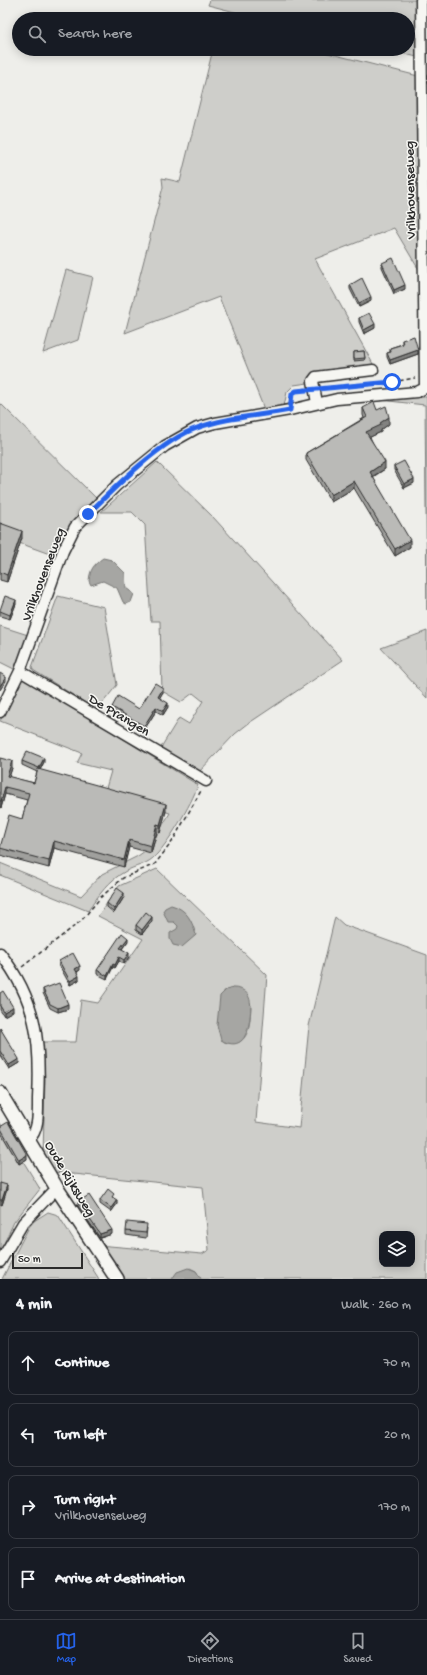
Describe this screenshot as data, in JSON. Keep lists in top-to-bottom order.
{
  "streets": {
    "street": ["Vrilkhovenseweg", "De Prangen", "Oude Rijksweg"]
  },
  "crossings": [
    ["Vrilkhovenseweg", "De Prangen"]
  ],
  "scale_bar": "50 m",
  "page": {
    "search": "Search here",
    "scale": "50 m",
    "heading": ["4 min", "Walk · 260 m"],
    "list": [
      ["Continue", "70 m"],
      ["Turn left", "20 m"],
      ["Turn right", "Vrilkhovenseweg", "170 m"],
      "Arrive at destination"
    ],
    "nav": ["Map", "Directions", "Saved"]
  }
}
